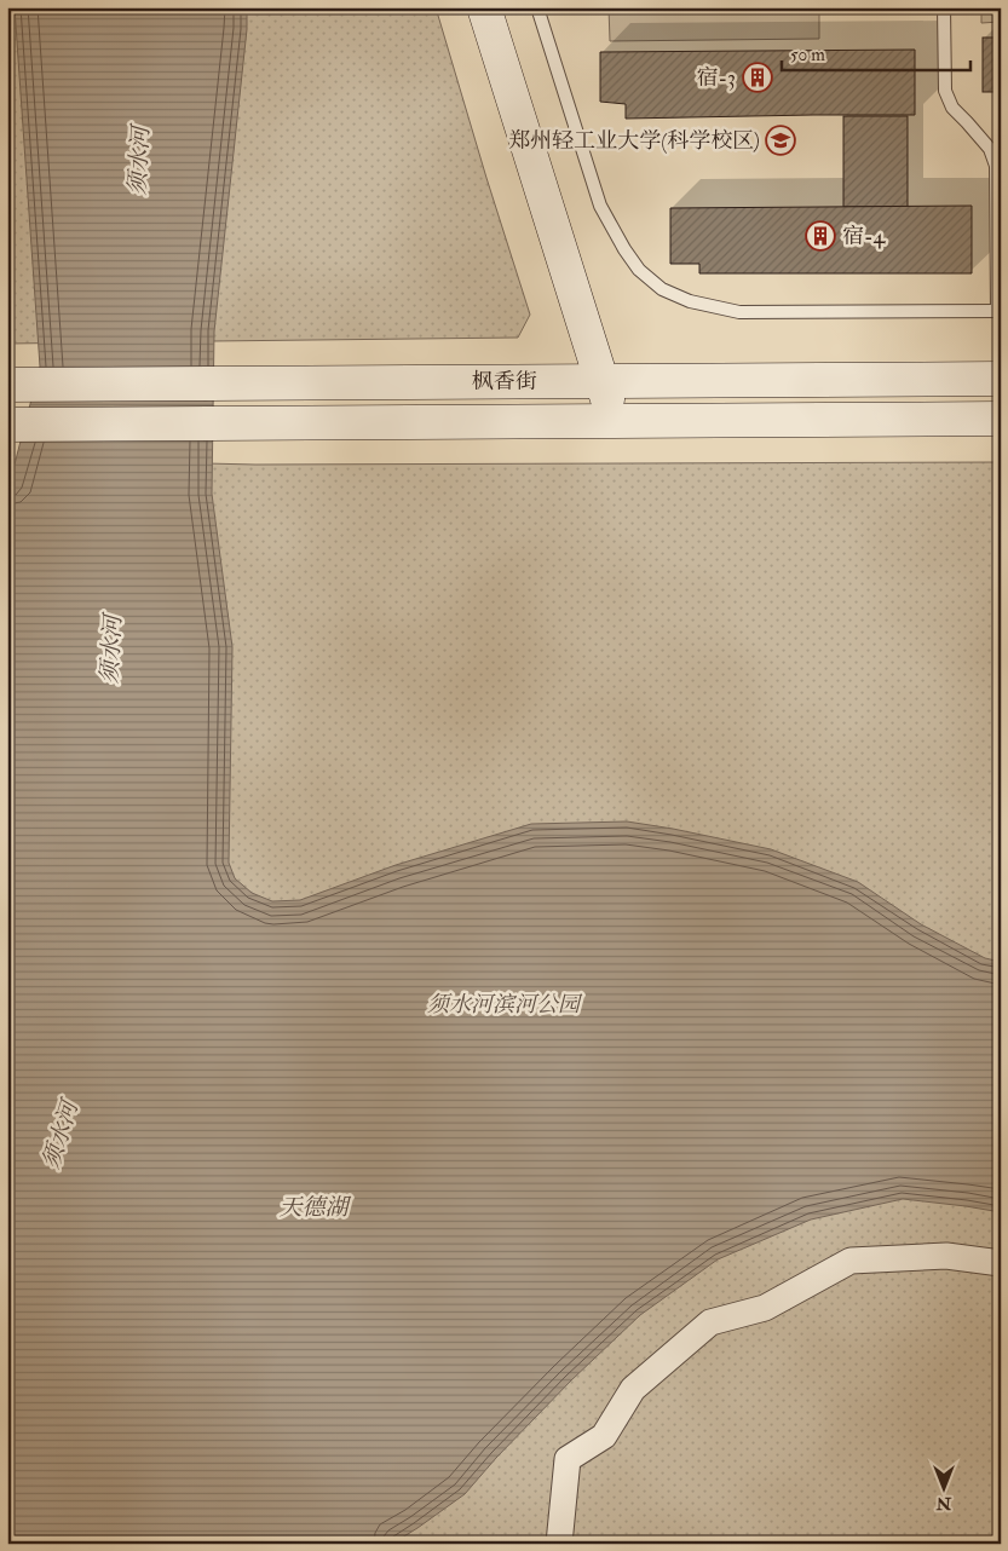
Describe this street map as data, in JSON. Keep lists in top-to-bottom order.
{
  "streets": {
    "street": ["枫香街"]
  },
  "water": ["须水河", "天德湖"],
  "parks": ["须水河滨河公园"],
  "places": {
    "building": ["宿-3", "宿-4"],
    "school or university": ["郑州轻工业大学(科学校区)"]
  },
  "scale_bar": "50 m",
  "north": "bottom"
}
